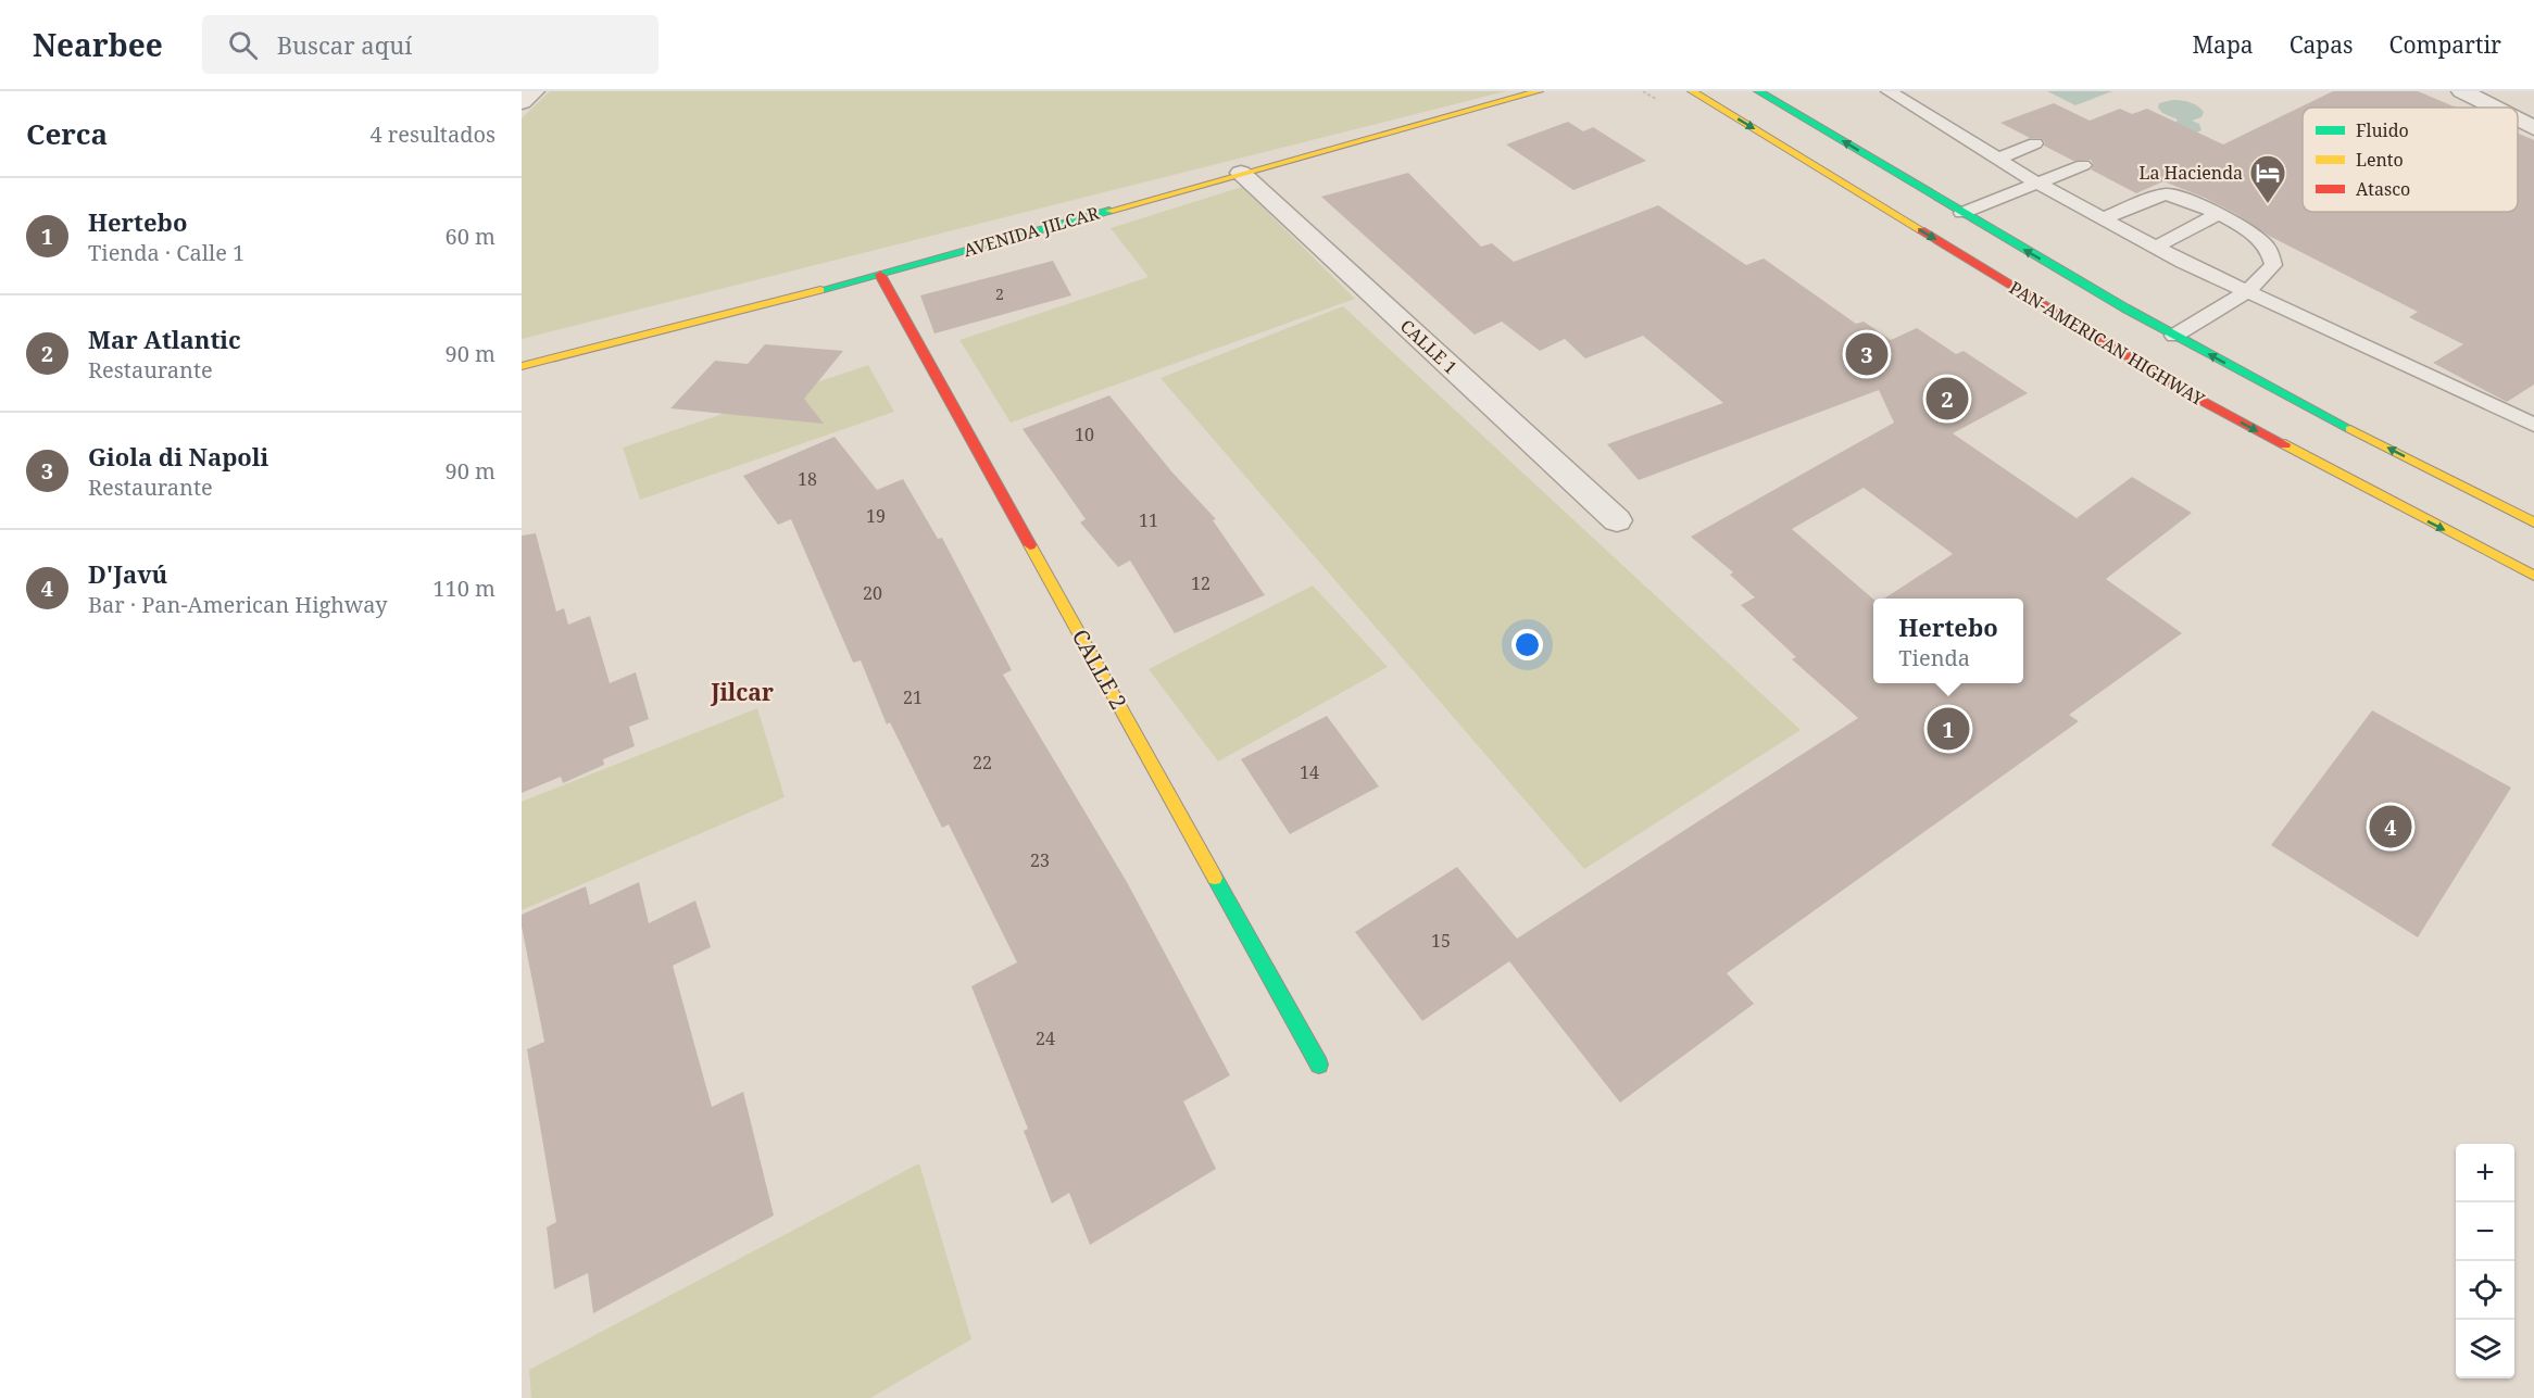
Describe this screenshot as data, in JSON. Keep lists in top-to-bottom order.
{
  "streets": {
    "main road": ["AVENIDA JILCAR", "PAN-AMERICAN HIGHWAY", "CALLE 2"],
    "street": ["CALLE 1"]
  },
  "crossings": [
    ["AVENIDA JILCAR", "CALLE 1"],
    ["AVENIDA JILCAR", "CALLE 2"]
  ],
  "districts": ["Jilcar"],
  "places": {
    "hotel": ["La Hacienda"]
  },
  "house_numbers": [
    "2",
    "10",
    "18",
    "19",
    "11",
    "12",
    "20",
    "21",
    "22",
    "14",
    "23",
    "15",
    "24"
  ],
  "legend": ["Fluido", "Lento", "Atasco"],
  "page": {
    "header": "Nearbee",
    "search": "Buscar aquí",
    "nav": ["Mapa", "Capas", "Compartir"],
    "heading": ["Cerca", "4 resultados"],
    "list": [
      {
        "mark": "1",
        "name": "Hertebo",
        "note": "Tienda · Calle 1",
        "value": "60 m"
      },
      {
        "mark": "2",
        "name": "Mar Atlantic",
        "note": "Restaurante",
        "value": "90 m"
      },
      {
        "mark": "3",
        "name": "Giola di Napoli",
        "note": "Restaurante",
        "value": "90 m"
      },
      {
        "mark": "4",
        "name": "D'Javú",
        "note": "Bar · Pan-American Highway",
        "value": "110 m"
      }
    ],
    "pins": [
      "3",
      "2",
      "1",
      "4"
    ],
    "popup": ["Hertebo", "Tienda"],
    "map_buttons": ["+", "−"]
  }
}
